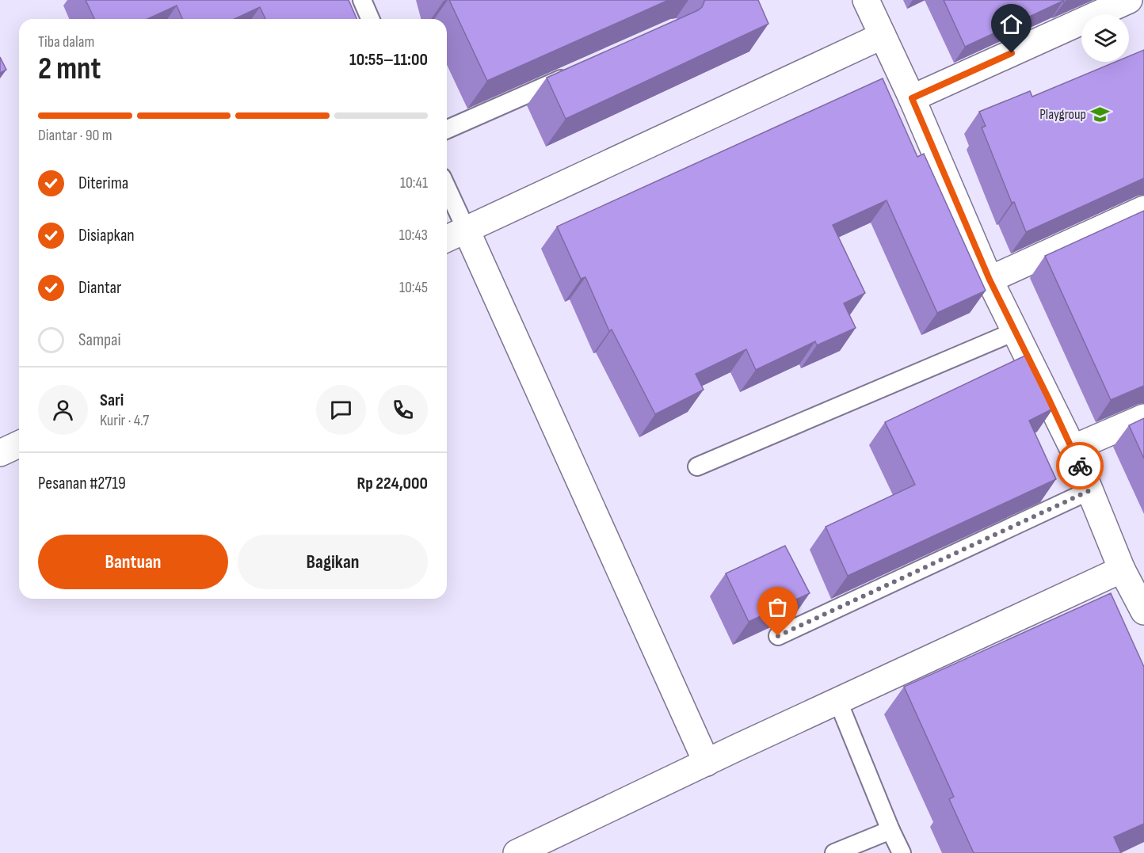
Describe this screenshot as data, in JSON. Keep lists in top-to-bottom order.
{
  "places": {
    "school or university": ["Playgroup"]
  },
  "page": {
    "heading": ["2 mnt", "Tiba dalam", "10:55–11:00"],
    "panel": [
      "Sari",
      "Kurir · 4.7",
      "Pesanan #2719",
      "Rp 224,000"
    ],
    "bar": "Diantar · 90 m",
    "list": [
      ["Diterima", "10:41"],
      ["Disiapkan", "10:43"],
      ["Diantar", "10:45"],
      "Sampai"
    ],
    "buttons": ["Bantuan", "Bagikan"]
  }
}
